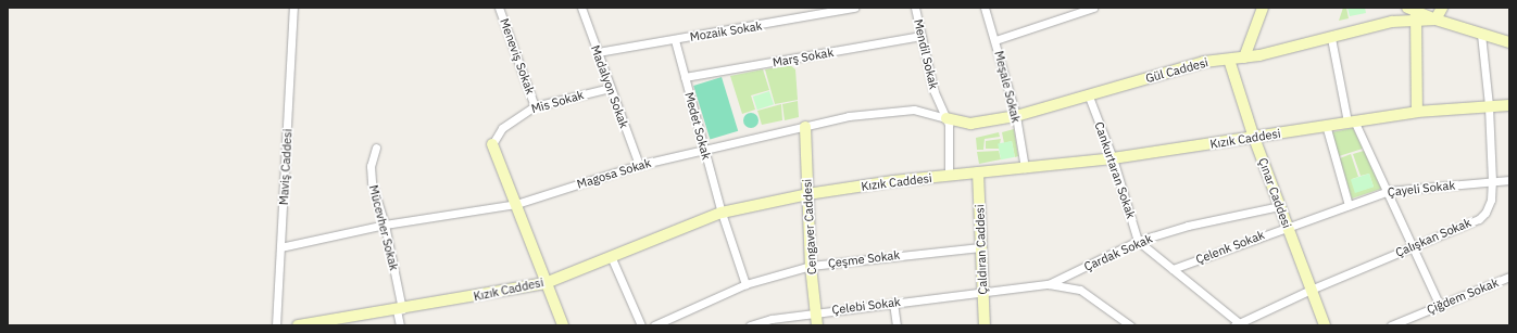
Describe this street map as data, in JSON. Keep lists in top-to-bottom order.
{
  "streets": {
    "street": [
      "Mozaik Sokak",
      "Mendil Sokak",
      "Meneviş Sokak",
      "Marş Sokak",
      "Gül Caddesi",
      "Madalyon Sokak",
      "Meşale Sokak",
      "Mis Sokak",
      "Medet Sokak",
      "Kızık Caddesi",
      "Maviş Caddesi",
      "Cankurtaran Sokak",
      "Magosa Sokak",
      "Çayeli Sokak",
      "Çınar Caddesi",
      "Cengaver Caddesi",
      "Mücevher Sokak",
      "Çalışkan Sokak",
      "Çelenk Sokak",
      "Çaldıran Caddesi",
      "Çardak Sokak",
      "Çeşme Sokak",
      "Çiğdem Sokak",
      "Çelebi Sokak"
    ]
  },
  "crossings": [
    ["Mozaik Sokak", "Madalyon Sokak"],
    ["Mozaik Sokak", "Medet Sokak"],
    ["Mendil Sokak", "Marş Sokak"],
    ["Mendil Sokak", "Gül Caddesi"],
    ["Mendil Sokak", "Kızık Caddesi"],
    ["Mendil Sokak", "Magosa Sokak"],
    ["Meneviş Sokak", "Mis Sokak"],
    ["Marş Sokak", "Medet Sokak"],
    ["Gül Caddesi", "Meşale Sokak"],
    ["Gül Caddesi", "Cankurtaran Sokak"],
    ["Gül Caddesi", "Magosa Sokak"],
    ["Gül Caddesi", "Çınar Caddesi"],
    ["Madalyon Sokak", "Mis Sokak"],
    ["Madalyon Sokak", "Magosa Sokak"],
    ["Meşale Sokak", "Kızık Caddesi"],
    ["Medet Sokak", "Kızık Caddesi"],
    ["Medet Sokak", "Magosa Sokak"],
    ["Medet Sokak", "Çeşme Sokak"],
    ["Kızık Caddesi", "Cankurtaran Sokak"],
    ["Kızık Caddesi", "Çınar Caddesi"],
    ["Kızık Caddesi", "Cengaver Caddesi"],
    ["Kızık Caddesi", "Mücevher Sokak"],
    ["Kızık Caddesi", "Çalışkan Sokak"],
    ["Kızık Caddesi", "Çaldıran Caddesi"],
    ["Maviş Caddesi", "Magosa Sokak"],
    ["Cankurtaran Sokak", "Çardak Sokak"],
    ["Magosa Sokak", "Cengaver Caddesi"],
    ["Magosa Sokak", "Mücevher Sokak"],
    ["Çayeli Sokak", "Çınar Caddesi"],
    ["Çayeli Sokak", "Çalışkan Sokak"],
    ["Çayeli Sokak", "Çelenk Sokak"],
    ["Çınar Caddesi", "Çalışkan Sokak"],
    ["Çınar Caddesi", "Çelenk Sokak"],
    ["Çınar Caddesi", "Çardak Sokak"],
    ["Cengaver Caddesi", "Çeşme Sokak"],
    ["Cengaver Caddesi", "Çelebi Sokak"],
    ["Çaldıran Caddesi", "Çardak Sokak"],
    ["Çaldıran Caddesi", "Çeşme Sokak"],
    ["Çaldıran Caddesi", "Çelebi Sokak"],
    ["Çardak Sokak", "Çelebi Sokak"]
  ]
}
